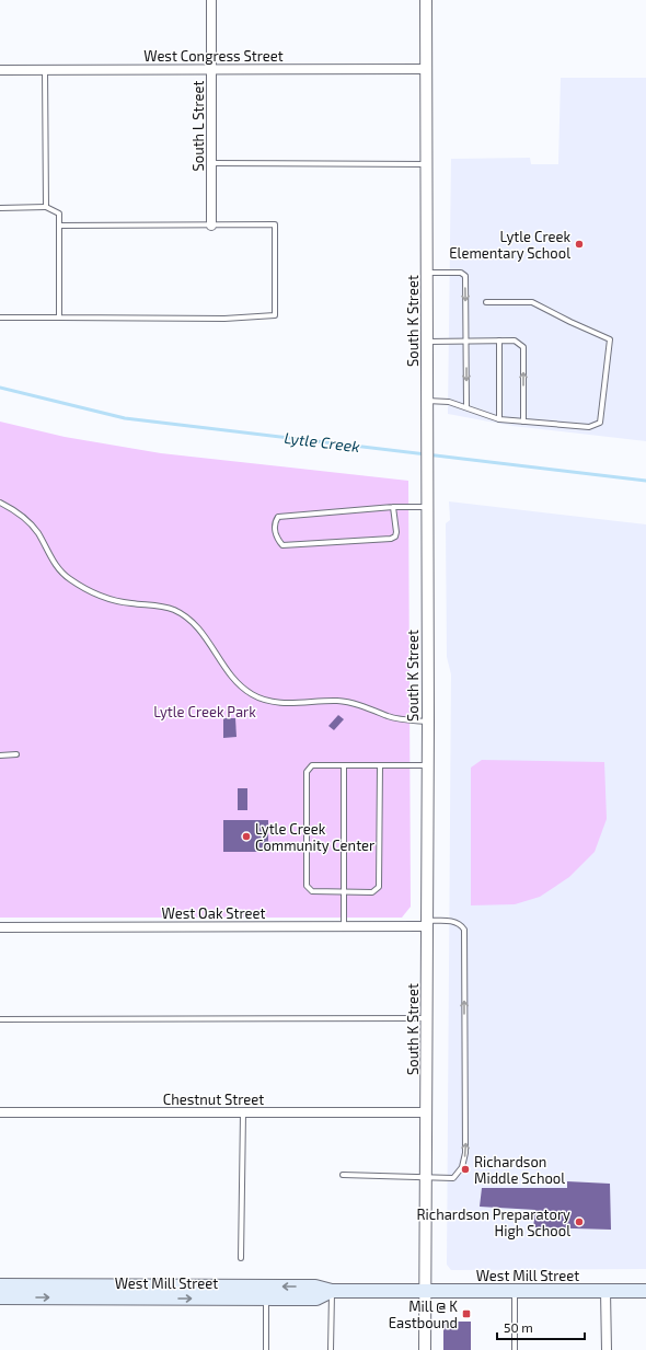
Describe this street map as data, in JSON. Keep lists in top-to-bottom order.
{
  "streets": {
    "main road": ["West Mill Street"],
    "street": [
      "West Congress Street",
      "South L Street",
      "South K Street",
      "West Oak Street",
      "Chestnut Street"
    ]
  },
  "crossings": [
    ["West Congress Street", "South L Street"],
    ["West Congress Street", "South K Street"],
    ["South K Street", "West Oak Street"],
    ["South K Street", "Chestnut Street"],
    ["South K Street", "West Mill Street"]
  ],
  "water": ["Lytle Creek"],
  "parks": ["Lytle Creek Park"],
  "places": {
    "other": [
      "Lytle Creek Elementary School",
      "Lytle Creek Community Center",
      "Richardson Middle School",
      "Richardson Preparatory High School"
    ],
    "transit": ["Mill @ K Eastbound"]
  },
  "scale_bar": "50 m"
}
